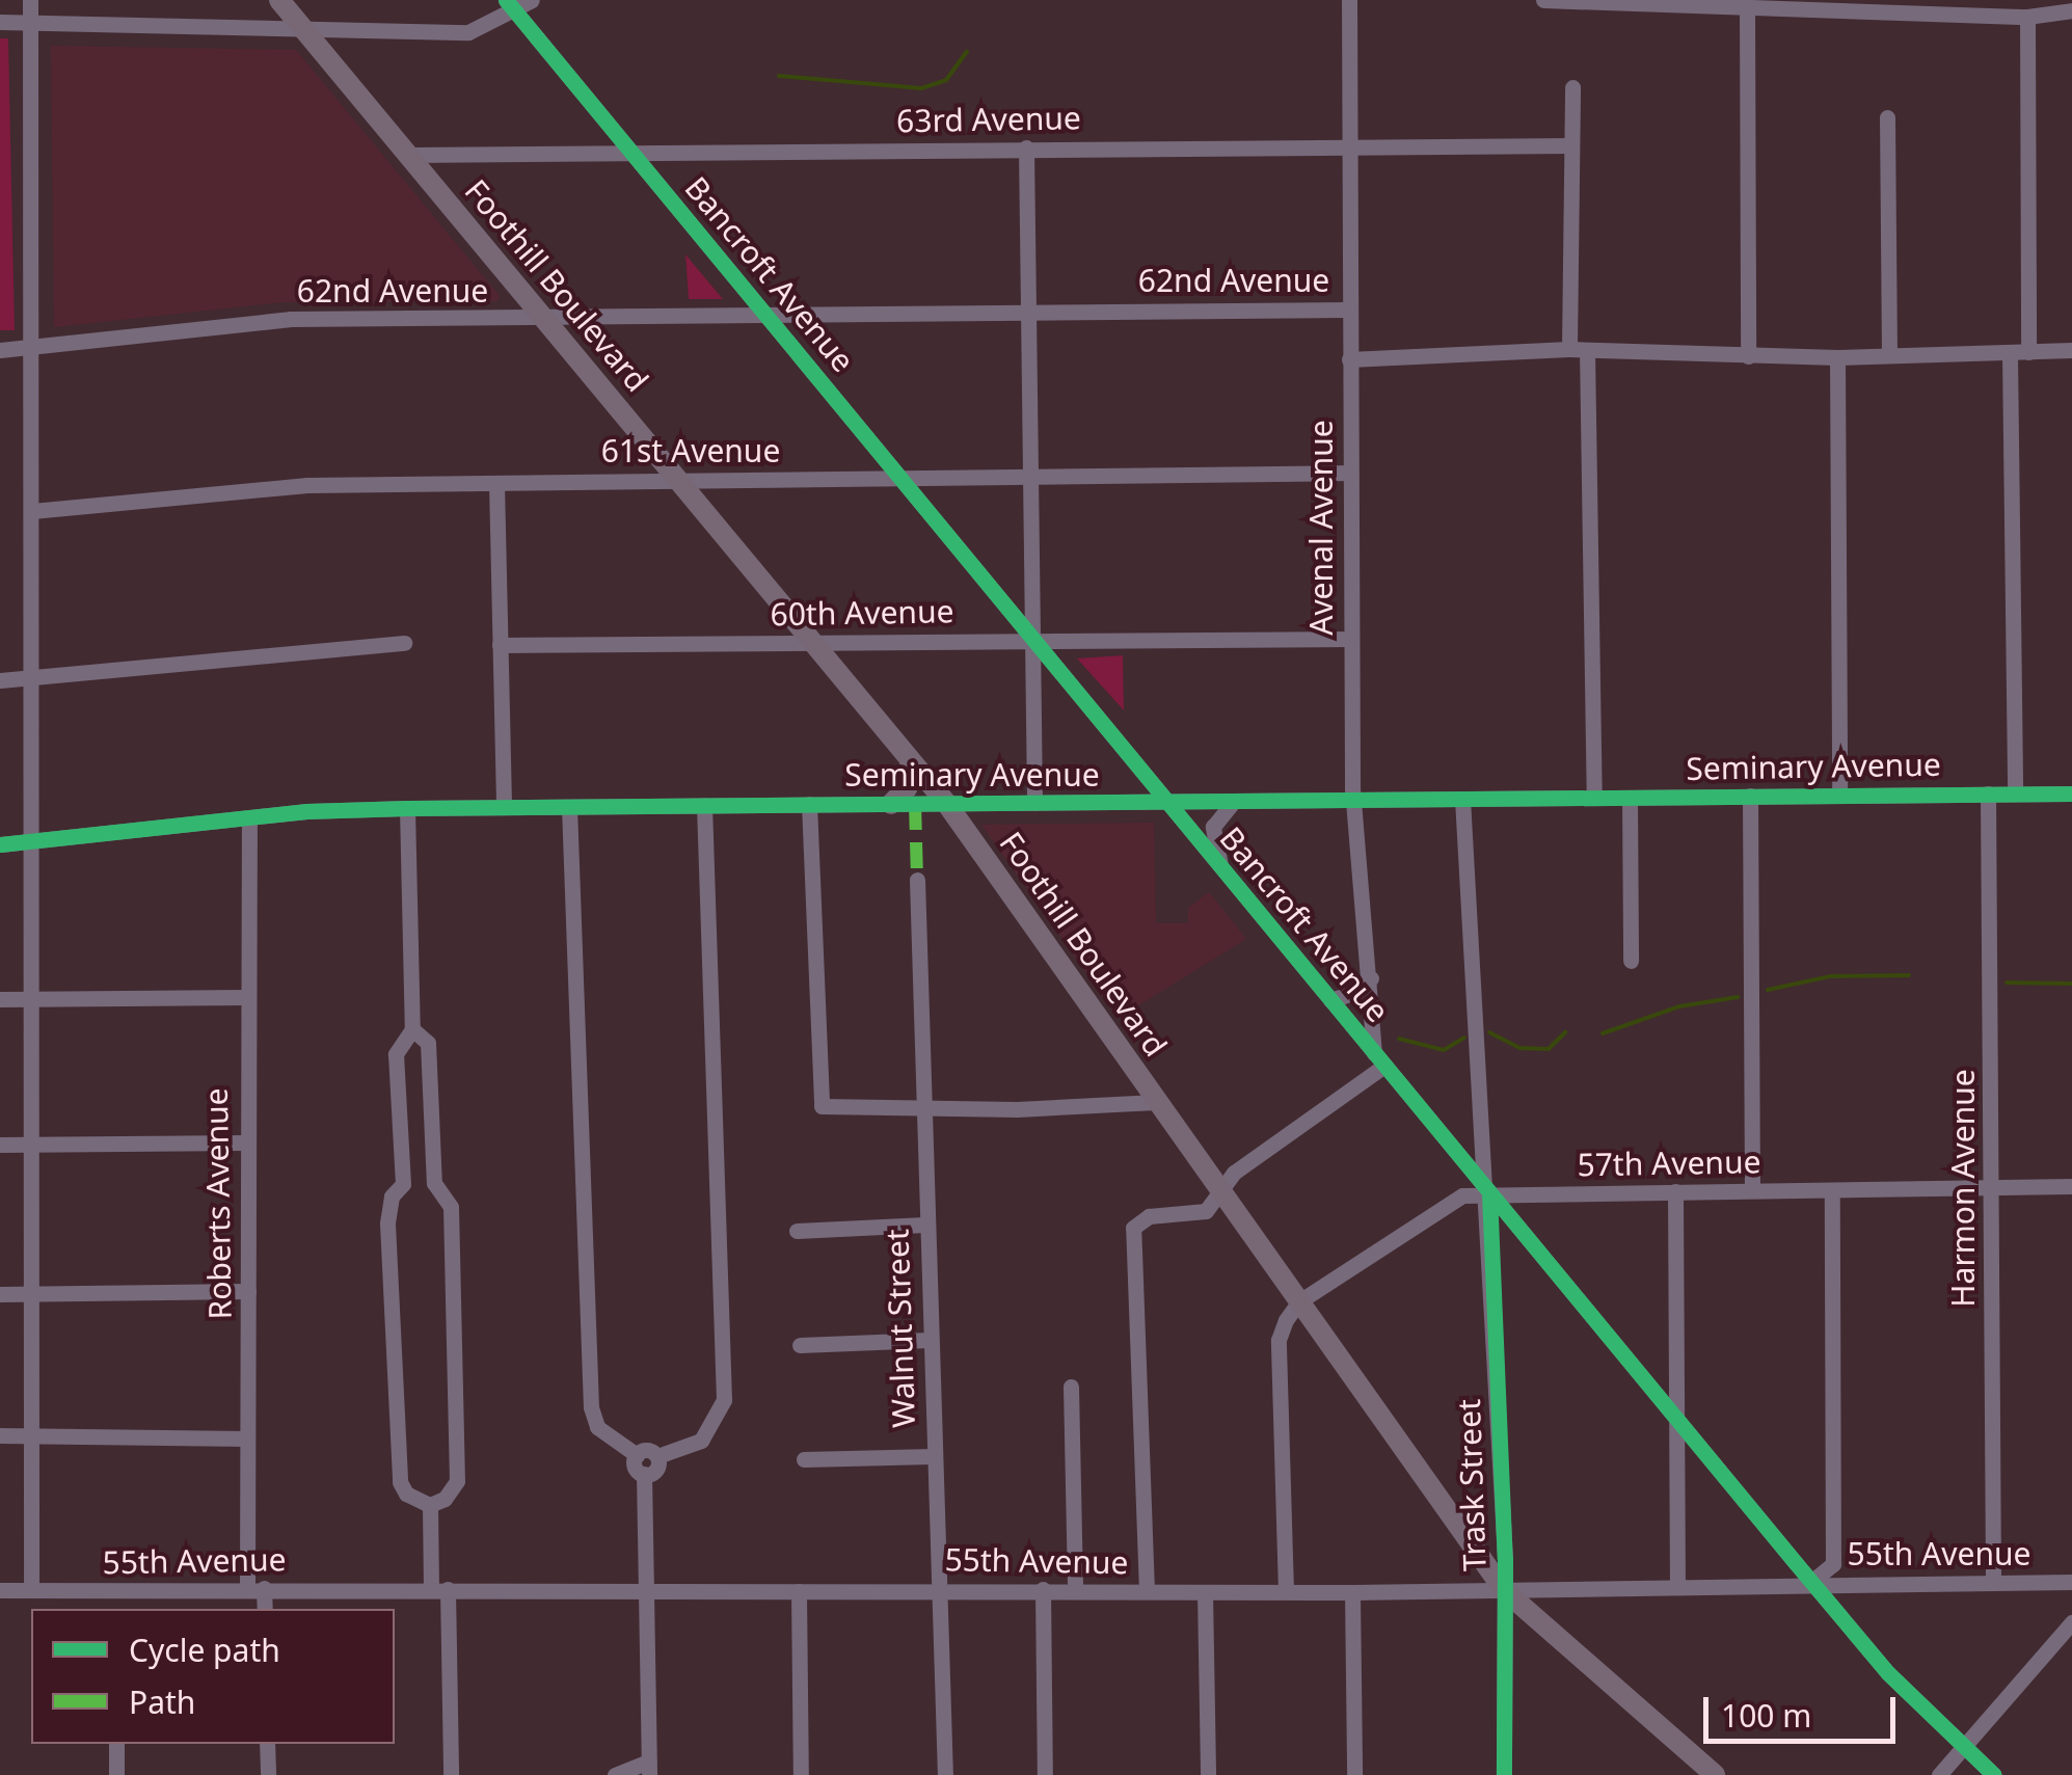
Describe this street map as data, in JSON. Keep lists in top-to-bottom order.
{
  "streets": {
    "main road": ["Foothill Boulevard"],
    "street": [
      "63rd Avenue",
      "Bancroft Avenue",
      "62nd Avenue",
      "61st Avenue",
      "Avenal Avenue",
      "60th Avenue",
      "Seminary Avenue",
      "57th Avenue",
      "Harmon Avenue",
      "Roberts Avenue",
      "Walnut Street",
      "Trask Street",
      "55th Avenue"
    ]
  },
  "crossings": [
    ["63rd Avenue", "Bancroft Avenue"],
    ["63rd Avenue", "Foothill Boulevard"],
    ["63rd Avenue", "Avenal Avenue"],
    ["Bancroft Avenue", "62nd Avenue"],
    ["Bancroft Avenue", "61st Avenue"],
    ["Bancroft Avenue", "Avenal Avenue"],
    ["Bancroft Avenue", "60th Avenue"],
    ["Bancroft Avenue", "Seminary Avenue"],
    ["Bancroft Avenue", "57th Avenue"],
    ["Bancroft Avenue", "Trask Street"],
    ["Bancroft Avenue", "55th Avenue"],
    ["62nd Avenue", "Foothill Boulevard"],
    ["62nd Avenue", "Avenal Avenue"],
    ["Foothill Boulevard", "61st Avenue"],
    ["Foothill Boulevard", "60th Avenue"],
    ["Foothill Boulevard", "Seminary Avenue"],
    ["Foothill Boulevard", "57th Avenue"],
    ["Foothill Boulevard", "Trask Street"],
    ["Foothill Boulevard", "55th Avenue"],
    ["61st Avenue", "Avenal Avenue"],
    ["Avenal Avenue", "60th Avenue"],
    ["Avenal Avenue", "Seminary Avenue"],
    ["Seminary Avenue", "Harmon Avenue"],
    ["Seminary Avenue", "Roberts Avenue"],
    ["Seminary Avenue", "Trask Street"],
    ["57th Avenue", "Harmon Avenue"],
    ["57th Avenue", "Trask Street"],
    ["Harmon Avenue", "55th Avenue"],
    ["Roberts Avenue", "55th Avenue"],
    ["Walnut Street", "55th Avenue"],
    ["Trask Street", "55th Avenue"]
  ],
  "legend": ["Cycle path", "Path"],
  "scale_bar": "100 m"
}
